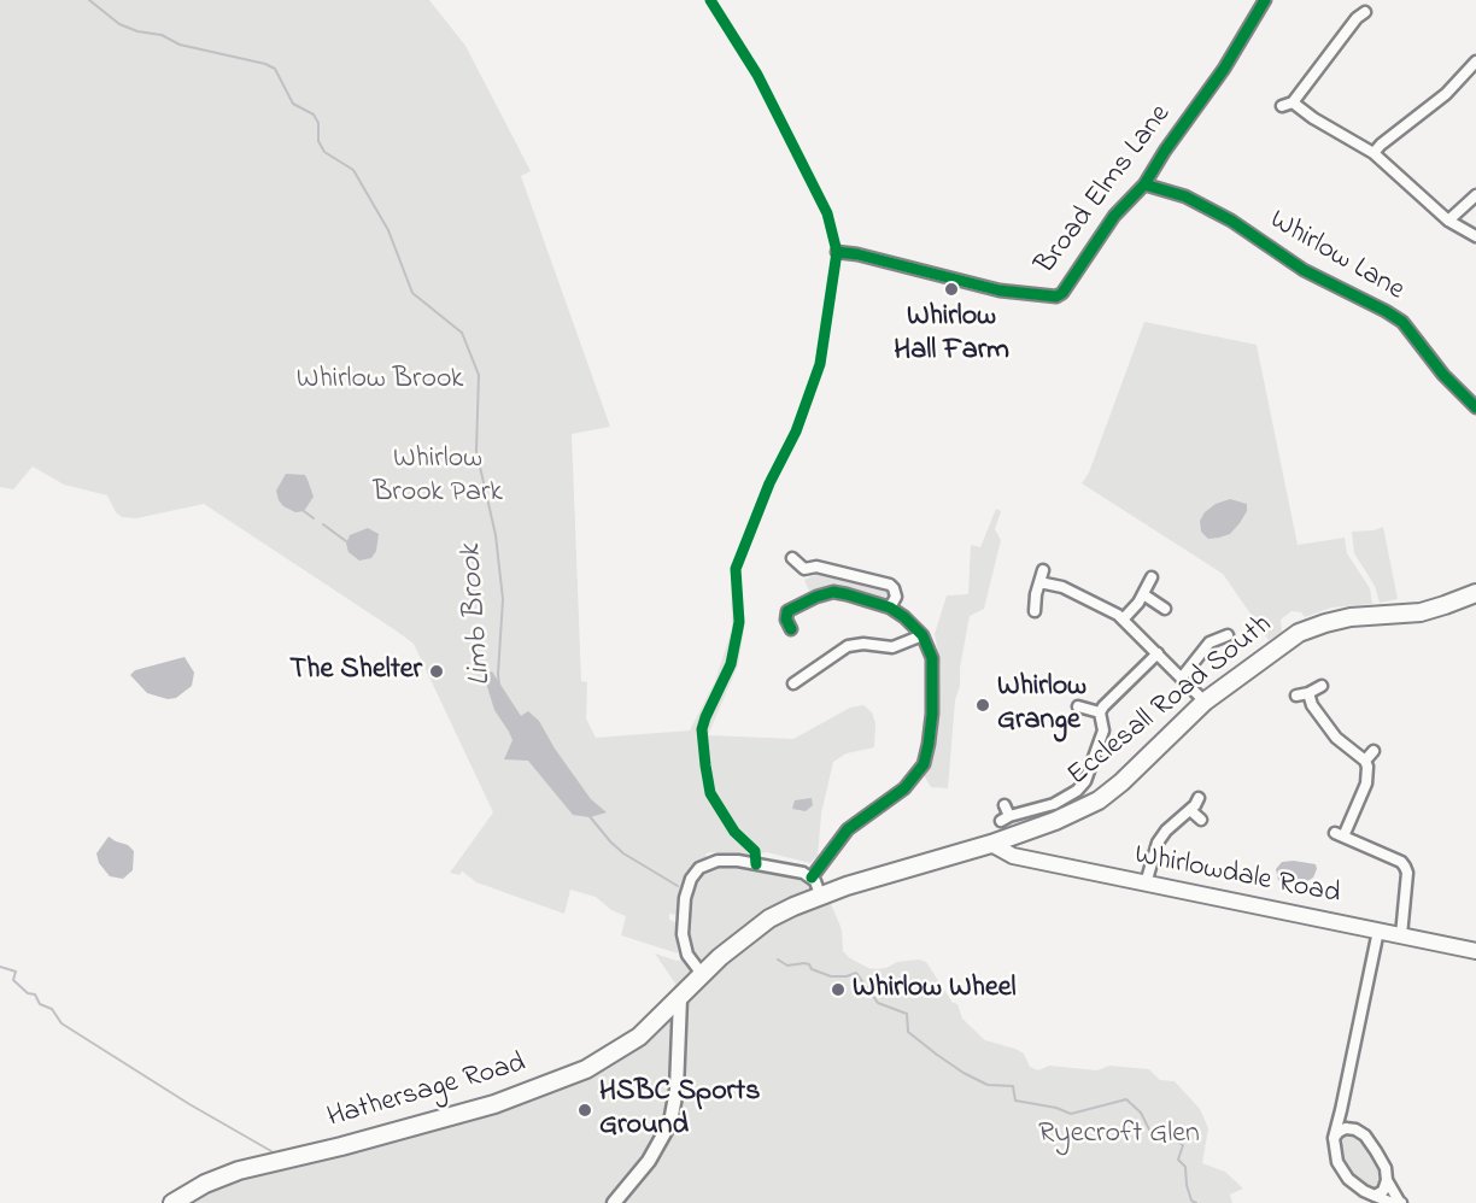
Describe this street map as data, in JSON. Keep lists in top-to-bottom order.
{
  "streets": {
    "main road": ["Ecclesall Road South", "Whirlowdale Road", "Hathersage Road"],
    "street": ["Broad Elms Lane", "Whirlow Lane"]
  },
  "crossings": [
    ["Broad Elms Lane", "Whirlow Lane"],
    ["Ecclesall Road South", "Whirlowdale Road"],
    ["Ecclesall Road South", "Hathersage Road"]
  ],
  "water": ["Limb Brook"],
  "parks": ["Whirlow Brook", "Whirlow Brook Park", "Ryecroft Glen"],
  "places": [
    "Whirlow Hall Farm",
    "The Shelter",
    "Whirlow Grange",
    "Whirlow Wheel",
    "HSBC Sports Ground"
  ]
}
